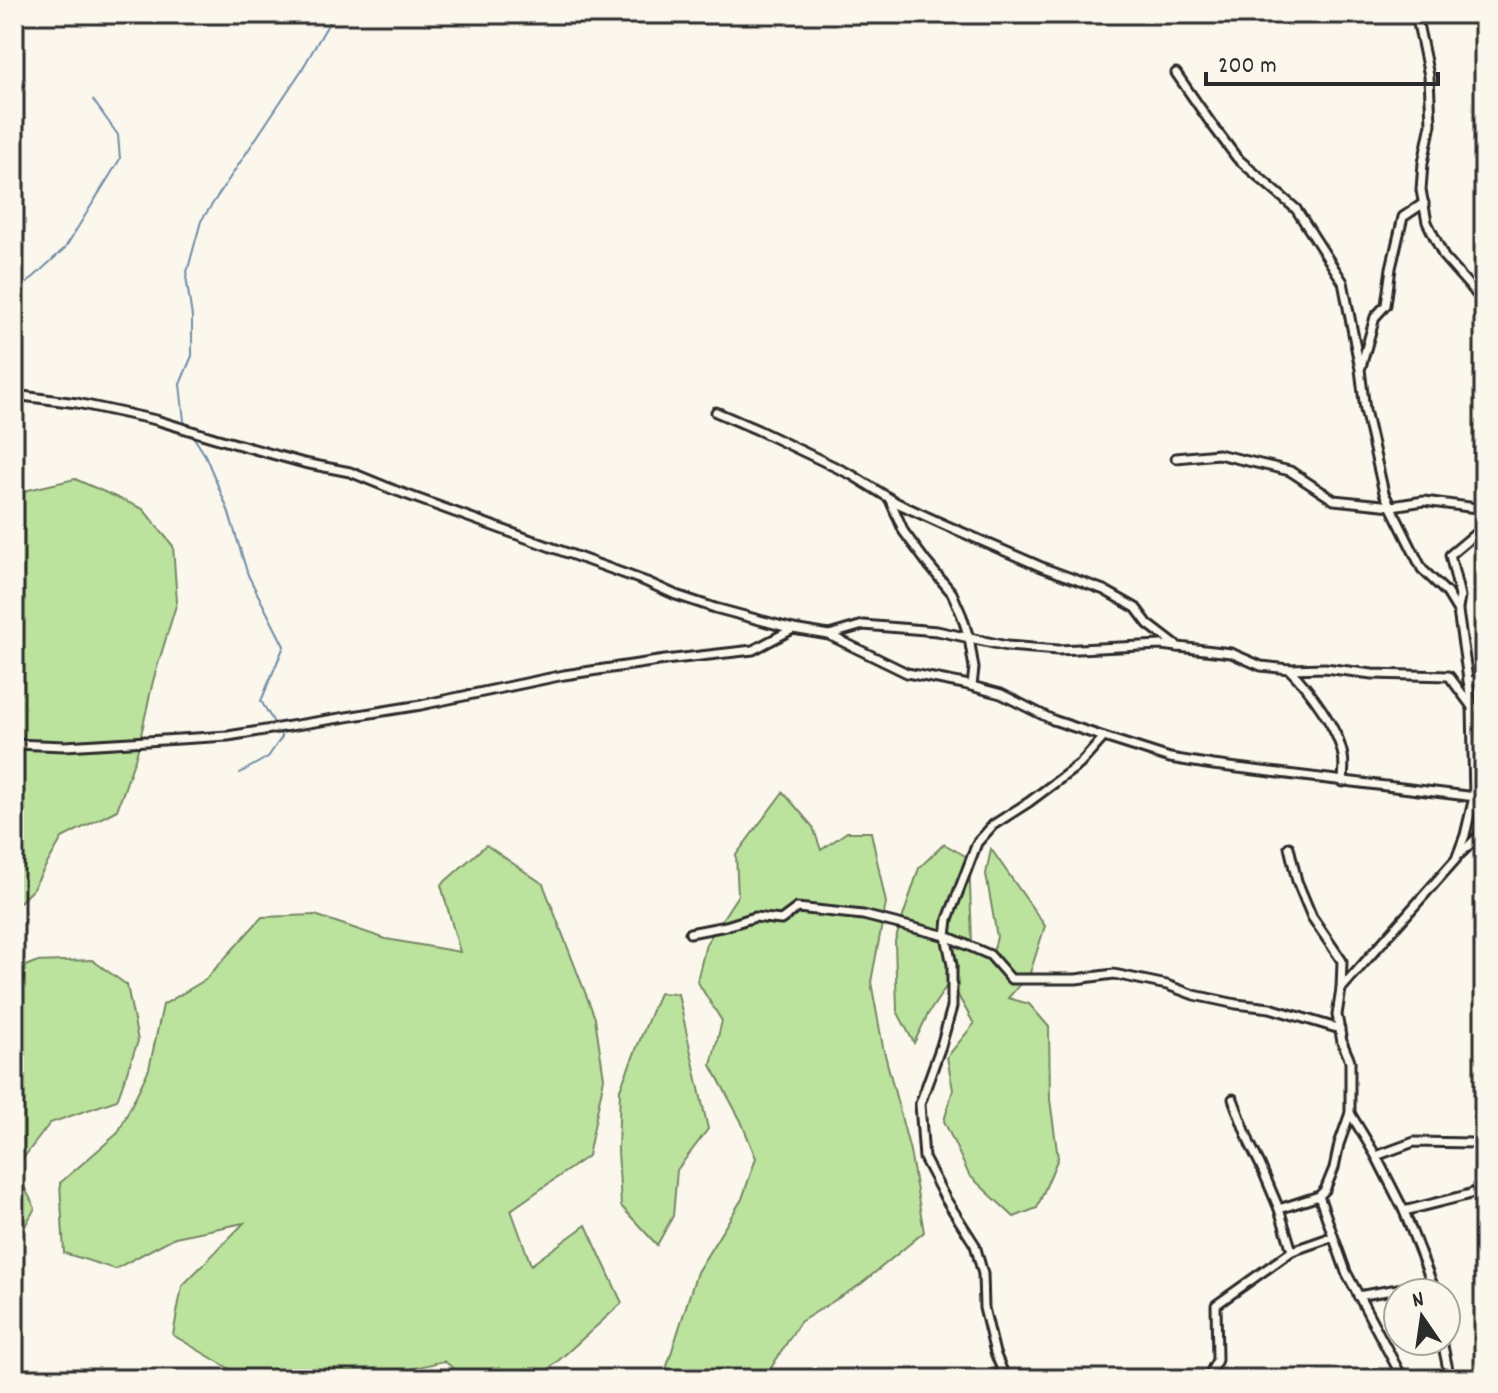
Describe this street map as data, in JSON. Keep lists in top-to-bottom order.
{
  "scale_bar": "200 m",
  "north": "top"
}
